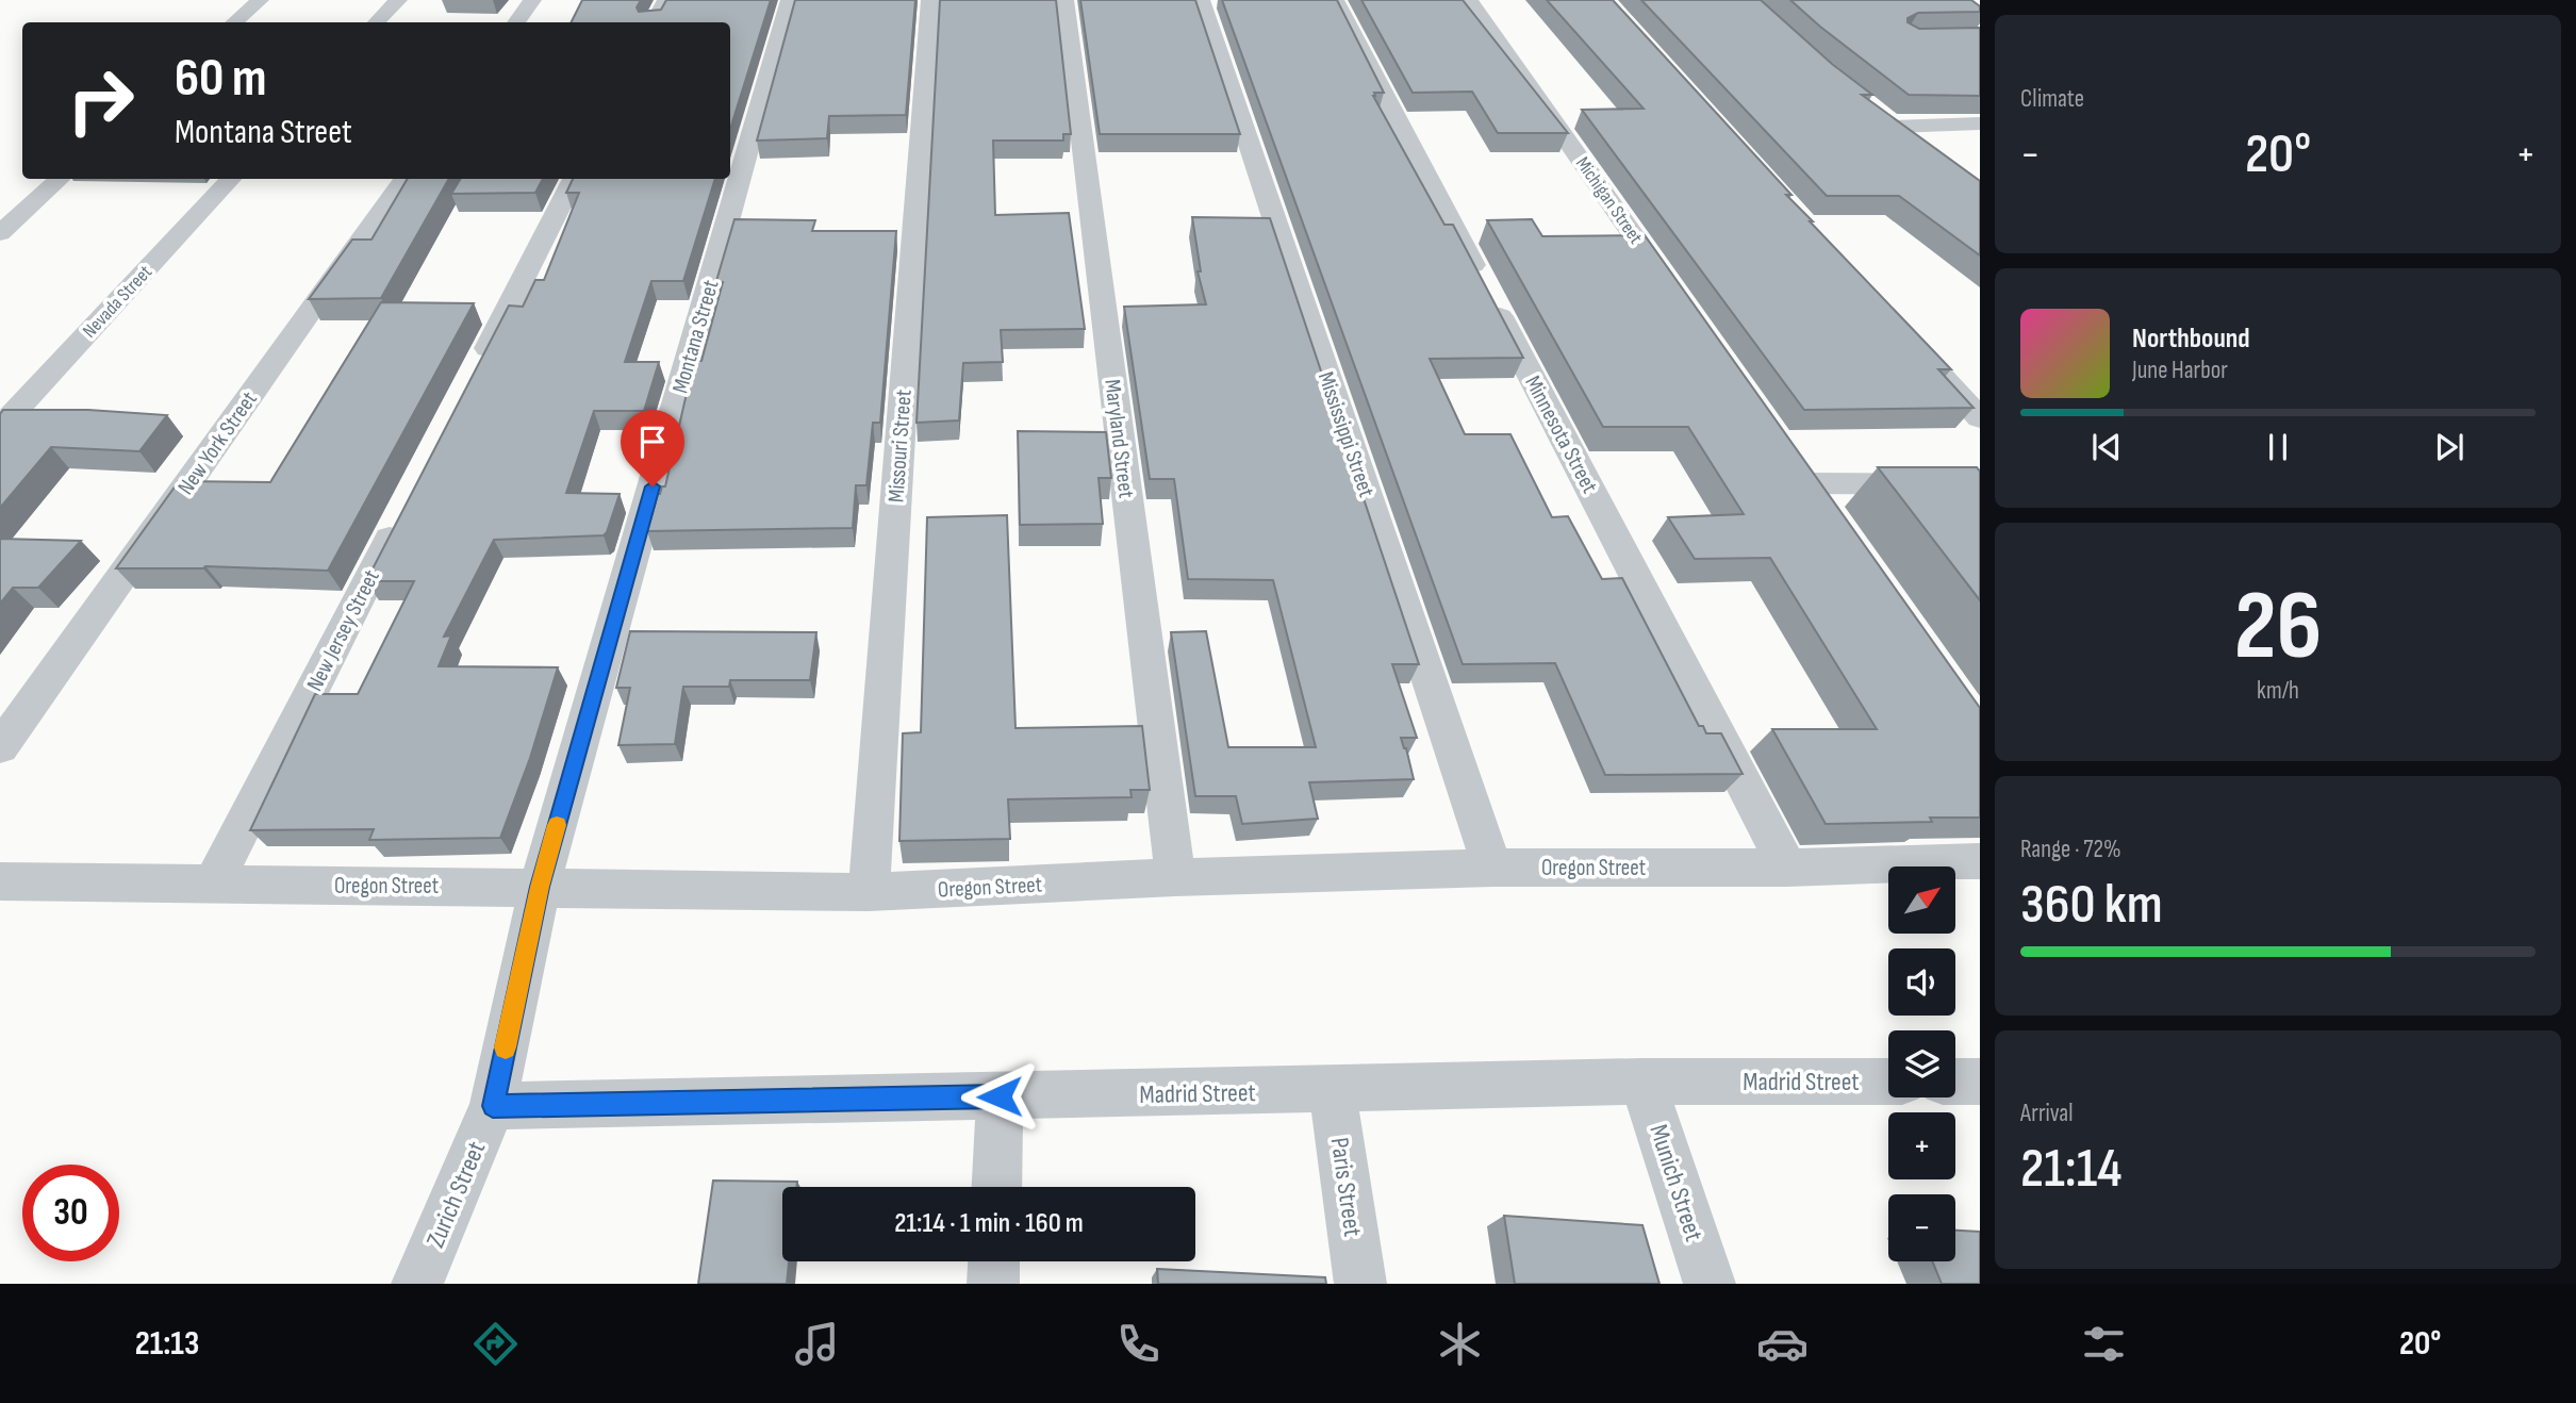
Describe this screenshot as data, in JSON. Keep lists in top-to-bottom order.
{
  "streets": {
    "street": [
      "Michigan Street",
      "Nevada Street",
      "Montana Street",
      "Mississippi Street",
      "Minnesota Street",
      "Maryland Street",
      "New York Street",
      "Missouri Street",
      "New Jersey Street",
      "Oregon Street",
      "Madrid Street",
      "Munich Street",
      "Paris Street",
      "Zurich Street"
    ]
  },
  "crossings": [
    ["Montana Street", "Oregon Street"],
    ["Montana Street", "Madrid Street"],
    ["Montana Street", "Zurich Street"],
    ["Mississippi Street", "Oregon Street"],
    ["Minnesota Street", "Oregon Street"],
    ["Maryland Street", "Oregon Street"],
    ["Missouri Street", "Oregon Street"],
    ["New Jersey Street", "Oregon Street"],
    ["Madrid Street", "Munich Street"],
    ["Madrid Street", "Paris Street"],
    ["Madrid Street", "Zurich Street"]
  ],
  "north": "top right",
  "page": {
    "tile": [
      "Climate",
      ["26", "km/h"],
      ["Range · 72%", "360 km"],
      ["Arrival", "21:14"]
    ],
    "turn": ["60 m", "Montana Street"],
    "heat": ["−", "20°", "+"],
    "song": ["Northbound", "June Harbor"],
    "map_buttons": ["+", "−"],
    "limit": "30",
    "trip": "21:14 · 1 min · 160 m",
    "tabs": ["21:13", "20°"]
  }
}
